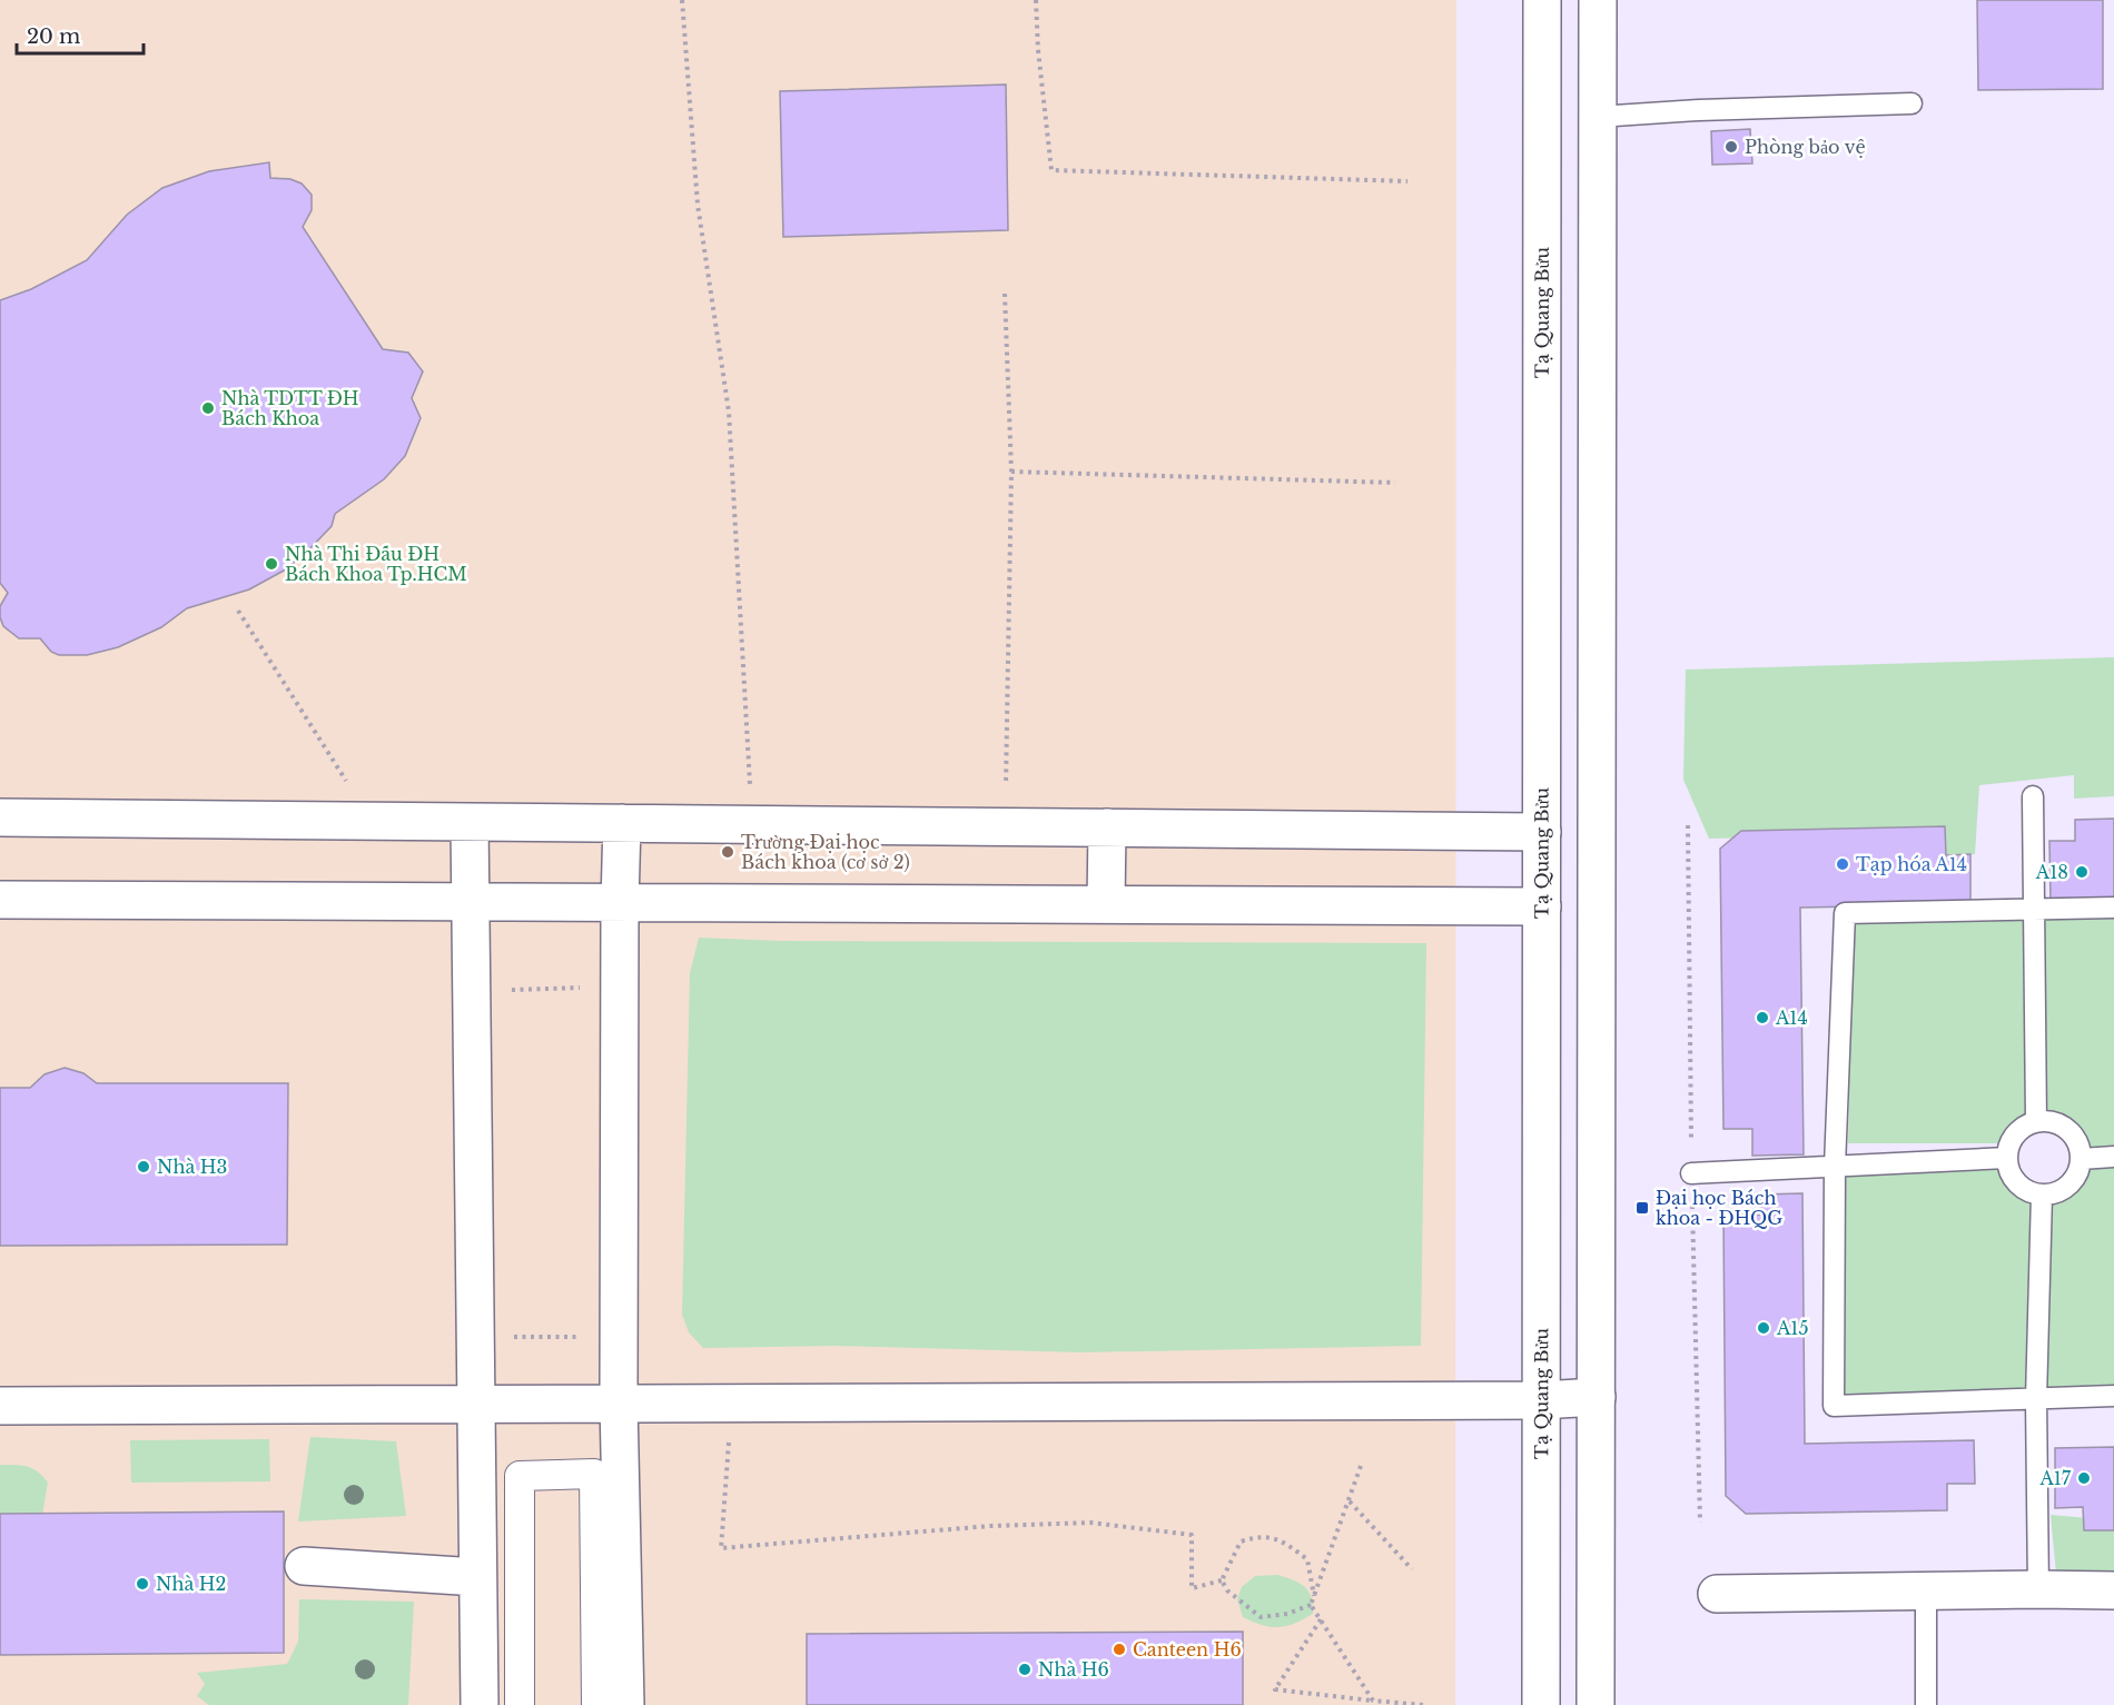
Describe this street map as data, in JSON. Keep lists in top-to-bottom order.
{
  "streets": {
    "street": ["Tạ Quang Bửu"]
  },
  "places": {
    "other": [
      "Phòng bảo vệ",
      "Nhà TDTT ĐH Bách Khoa",
      "Nhà Thi Đấu ĐH Bách Khoa Tp.HCM",
      "Trường Đại học Bách khoa (cơ sở 2)",
      "Tạp hóa A14",
      "A18",
      "A14",
      "Nhà H3",
      "A15",
      "A17",
      "Nhà H2",
      "Canteen H6",
      "Nhà H6"
    ],
    "transit": ["Đại học Bách khoa - ĐHQG"]
  },
  "scale_bar": "20 m"
}
